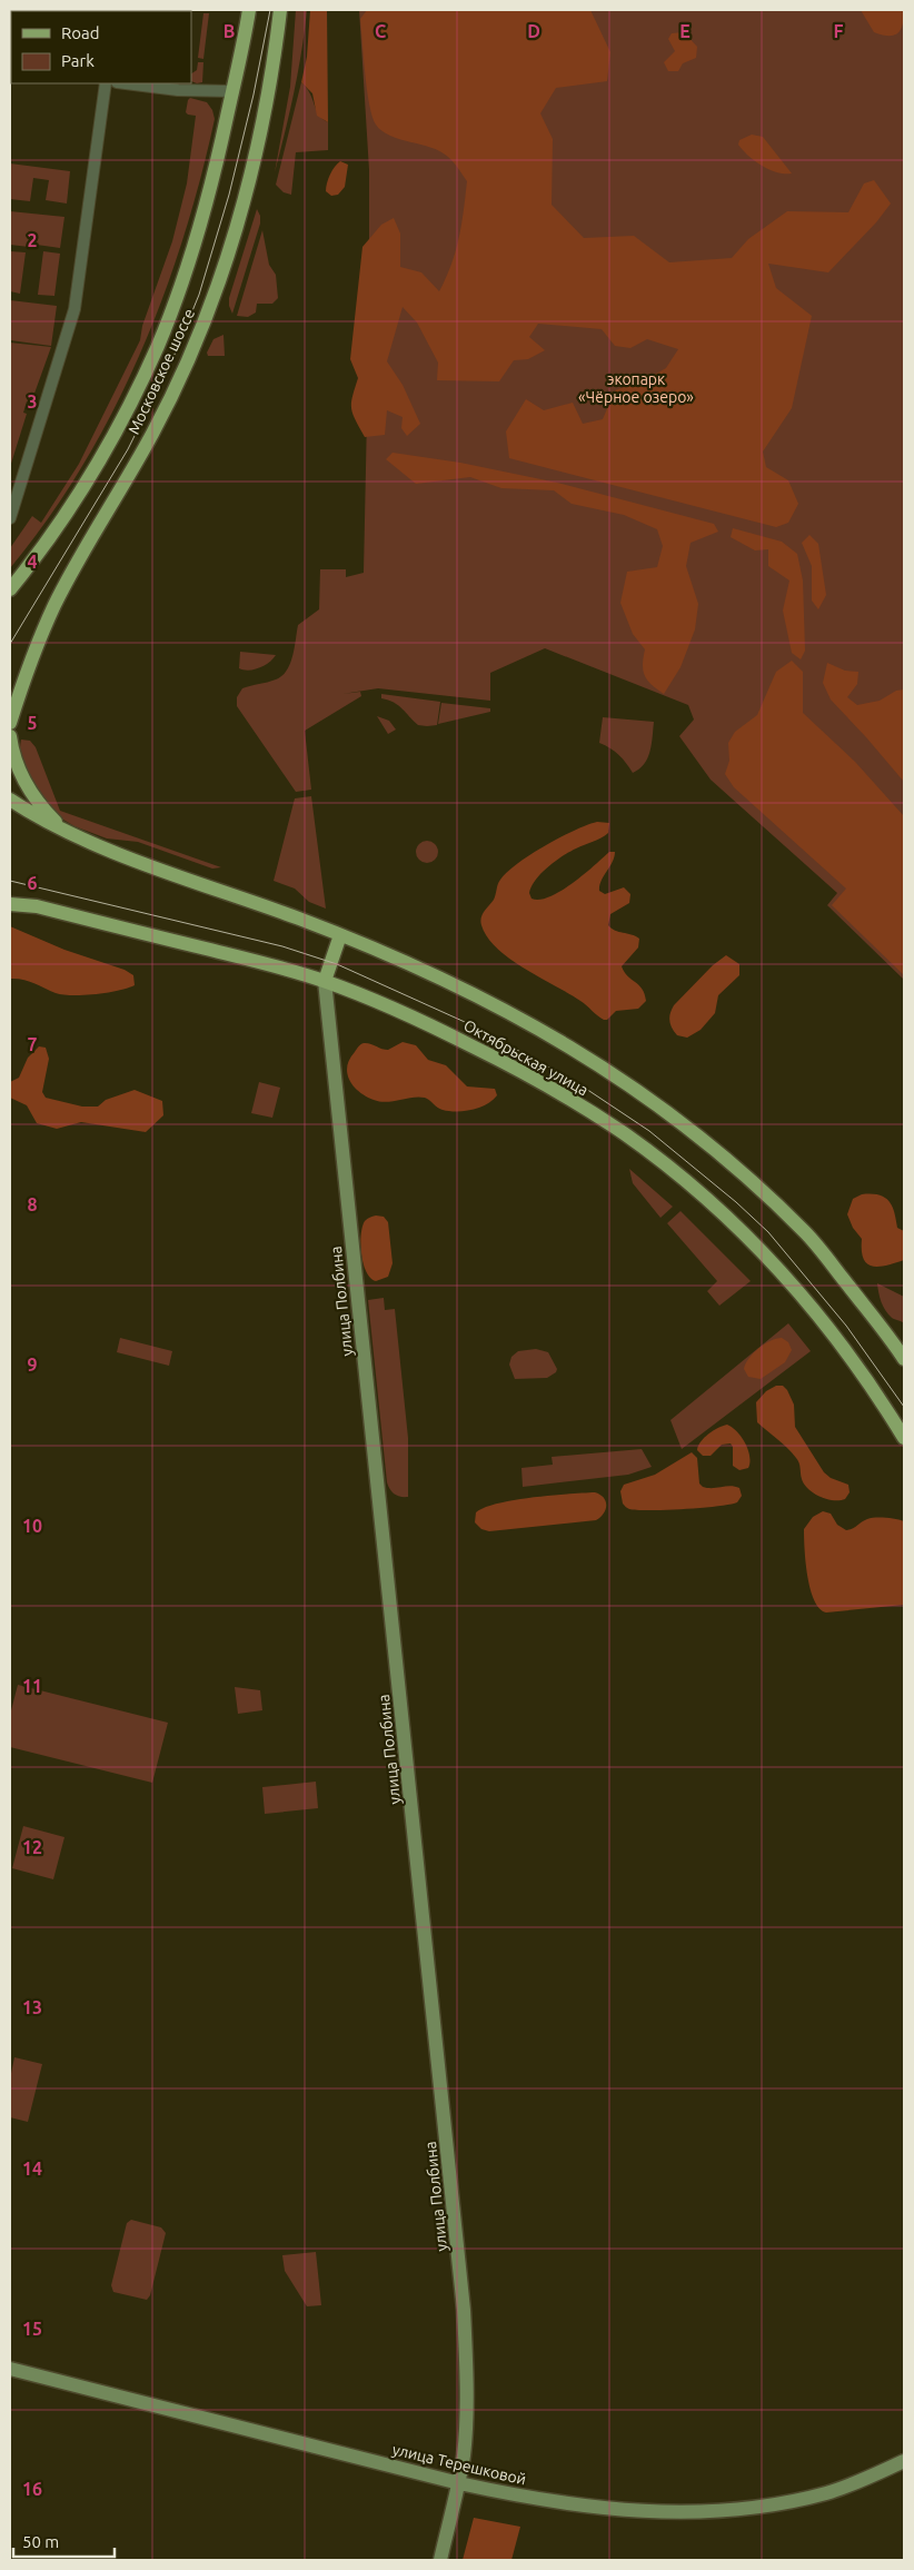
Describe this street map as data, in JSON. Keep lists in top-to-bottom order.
{
  "streets": {
    "main road": ["Московское шоссе", "Октябрьская улица", "улица Полбина"],
    "street": ["улица Терешковой"]
  },
  "crossings": [
    ["Октябрьская улица", "улица Полбина"],
    ["улица Полбина", "улица Терешковой"]
  ],
  "parks": ["экопарк «Чёрное озеро»"],
  "legend": ["Road", "Park"],
  "scale_bar": "50 m",
  "grid": {
    "columns": [
      "B",
      "C",
      "D",
      "E",
      "F"
    ],
    "rows": [
      "2",
      "3",
      "4",
      "5",
      "6",
      "7",
      "8",
      "9",
      "10",
      "11",
      "12",
      "13",
      "14",
      "15",
      "16"
    ]
  }
}
